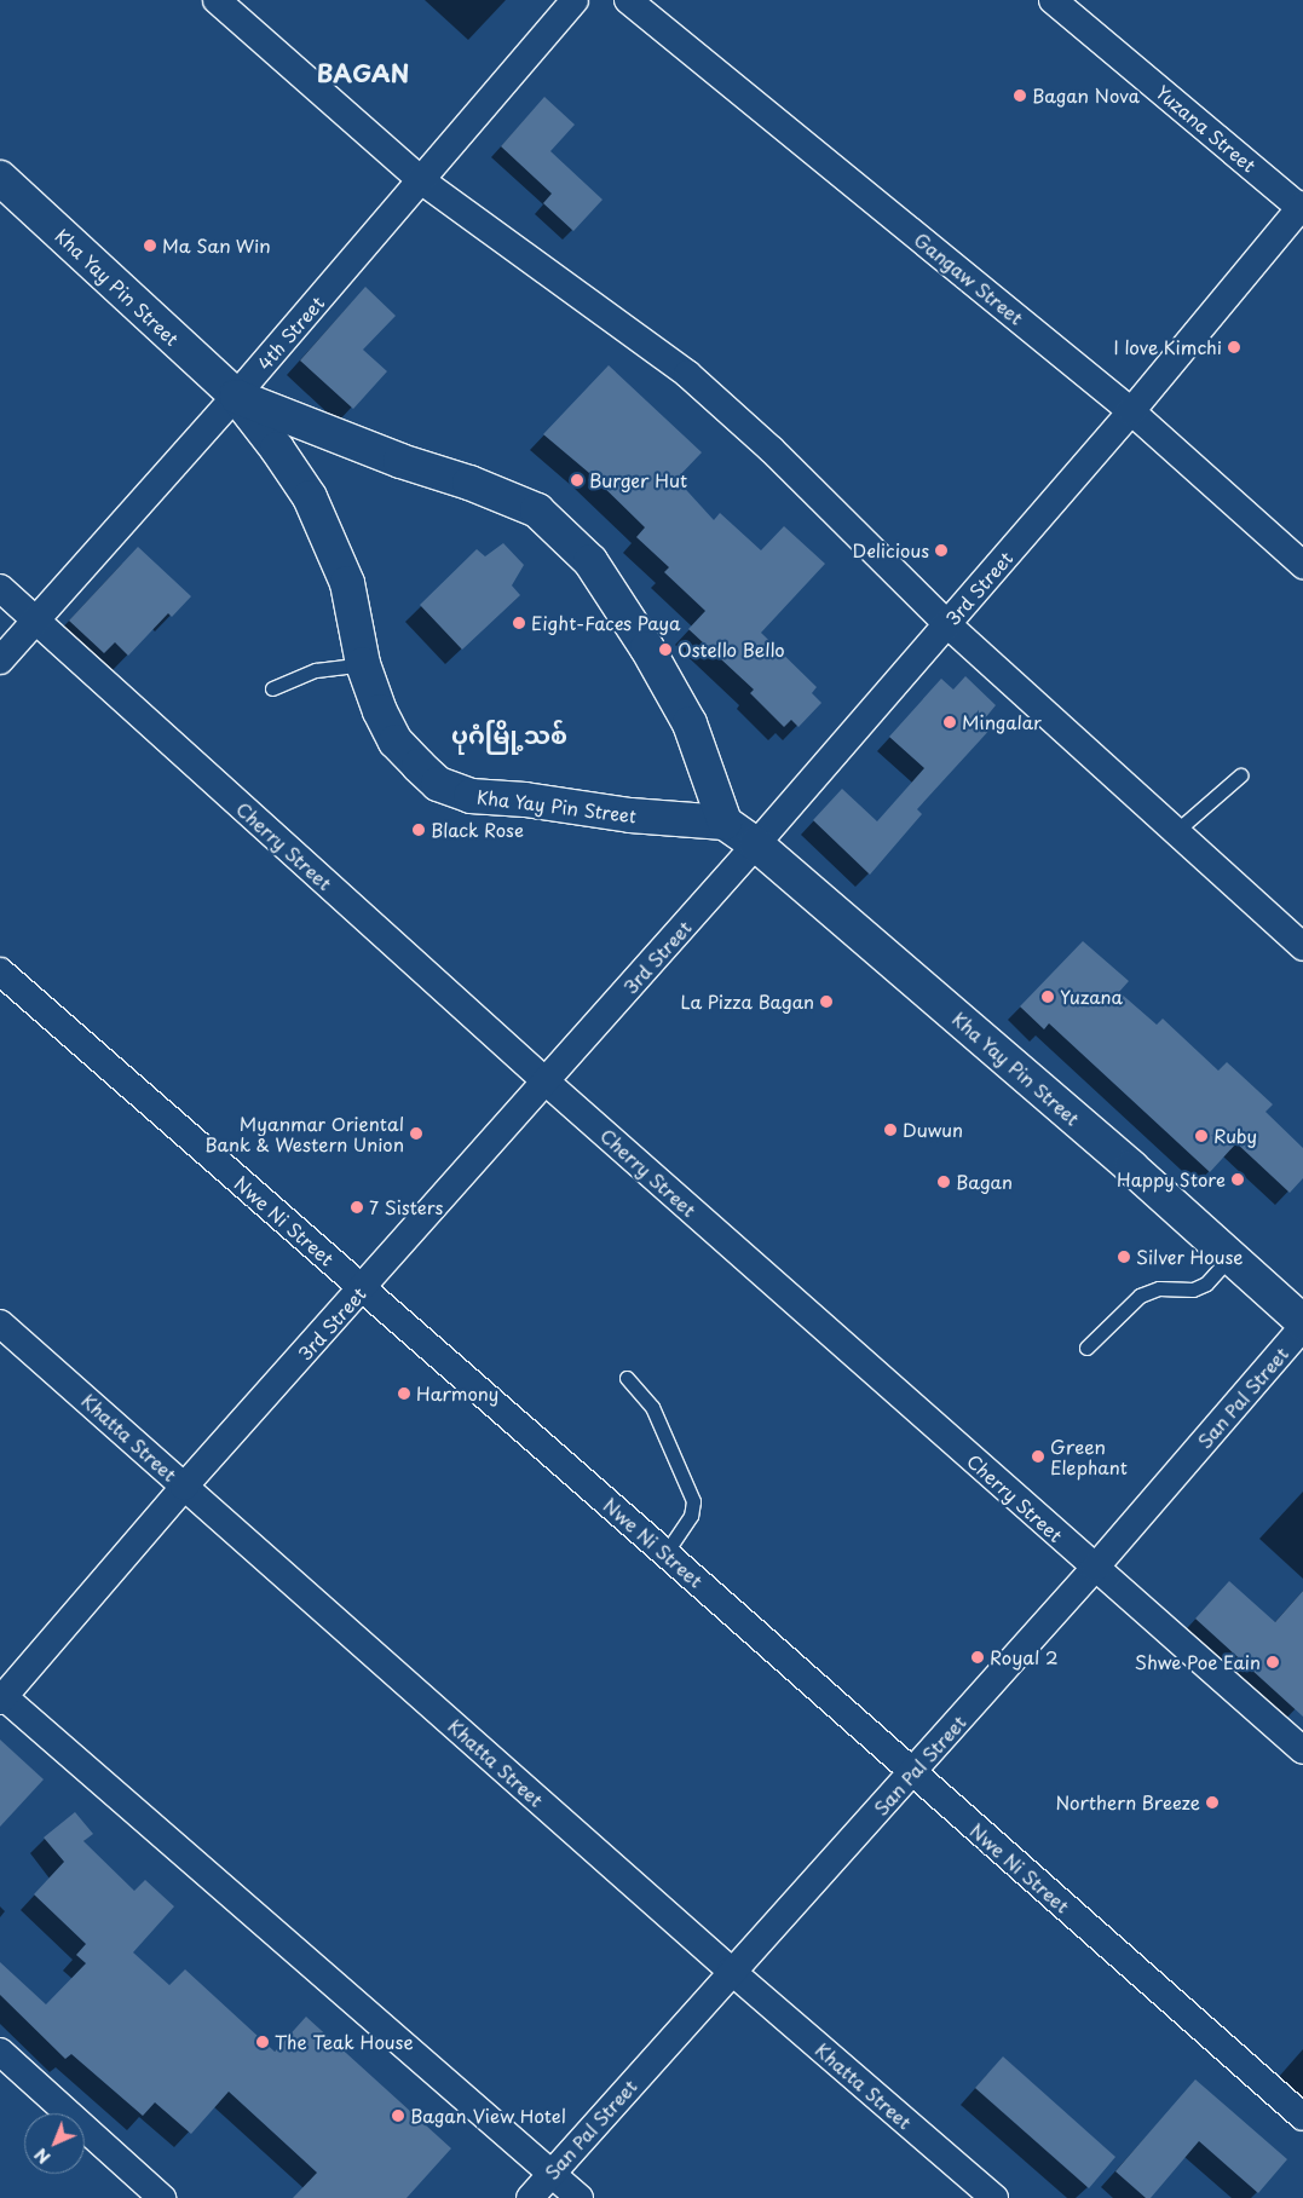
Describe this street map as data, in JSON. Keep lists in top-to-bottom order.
{
  "streets": {
    "street": [
      "Yuzana Street",
      "Gangaw Street",
      "Kha Yay Pin Street",
      "4th Street",
      "3rd Street",
      "Cherry Street",
      "Nwe Ni Street",
      "San Pal Street",
      "Khatta Street"
    ]
  },
  "crossings": [
    ["Yuzana Street", "3rd Street"],
    ["Gangaw Street", "3rd Street"],
    ["Kha Yay Pin Street", "4th Street"],
    ["Kha Yay Pin Street", "3rd Street"],
    ["4th Street", "Cherry Street"],
    ["3rd Street", "Cherry Street"],
    ["3rd Street", "Nwe Ni Street"],
    ["3rd Street", "Khatta Street"],
    ["Cherry Street", "San Pal Street"],
    ["Nwe Ni Street", "San Pal Street"],
    ["San Pal Street", "Khatta Street"]
  ],
  "districts": ["BAGAN", "ပုဂံမြို့သစ်"],
  "places": [
    "Bagan Nova",
    "Ma San Win",
    "I love Kimchi",
    "Burger Hut",
    "Delicious",
    "Eight-Faces Paya",
    "Ostello Bello",
    "Mingalar",
    "Black Rose",
    "Yuzana",
    "La Pizza Bagan",
    "Duwun",
    "Myanmar Oriental Bank & Western Union",
    "Ruby",
    "Happy Store",
    "Bagan",
    "7 Sisters",
    "Silver House",
    "Harmony",
    "Green Elephant",
    "Royal 2",
    "Shwe Poe Eain",
    "Northern Breeze",
    "The Teak House",
    "Bagan View Hotel"
  ],
  "north": "bottom left"
}
